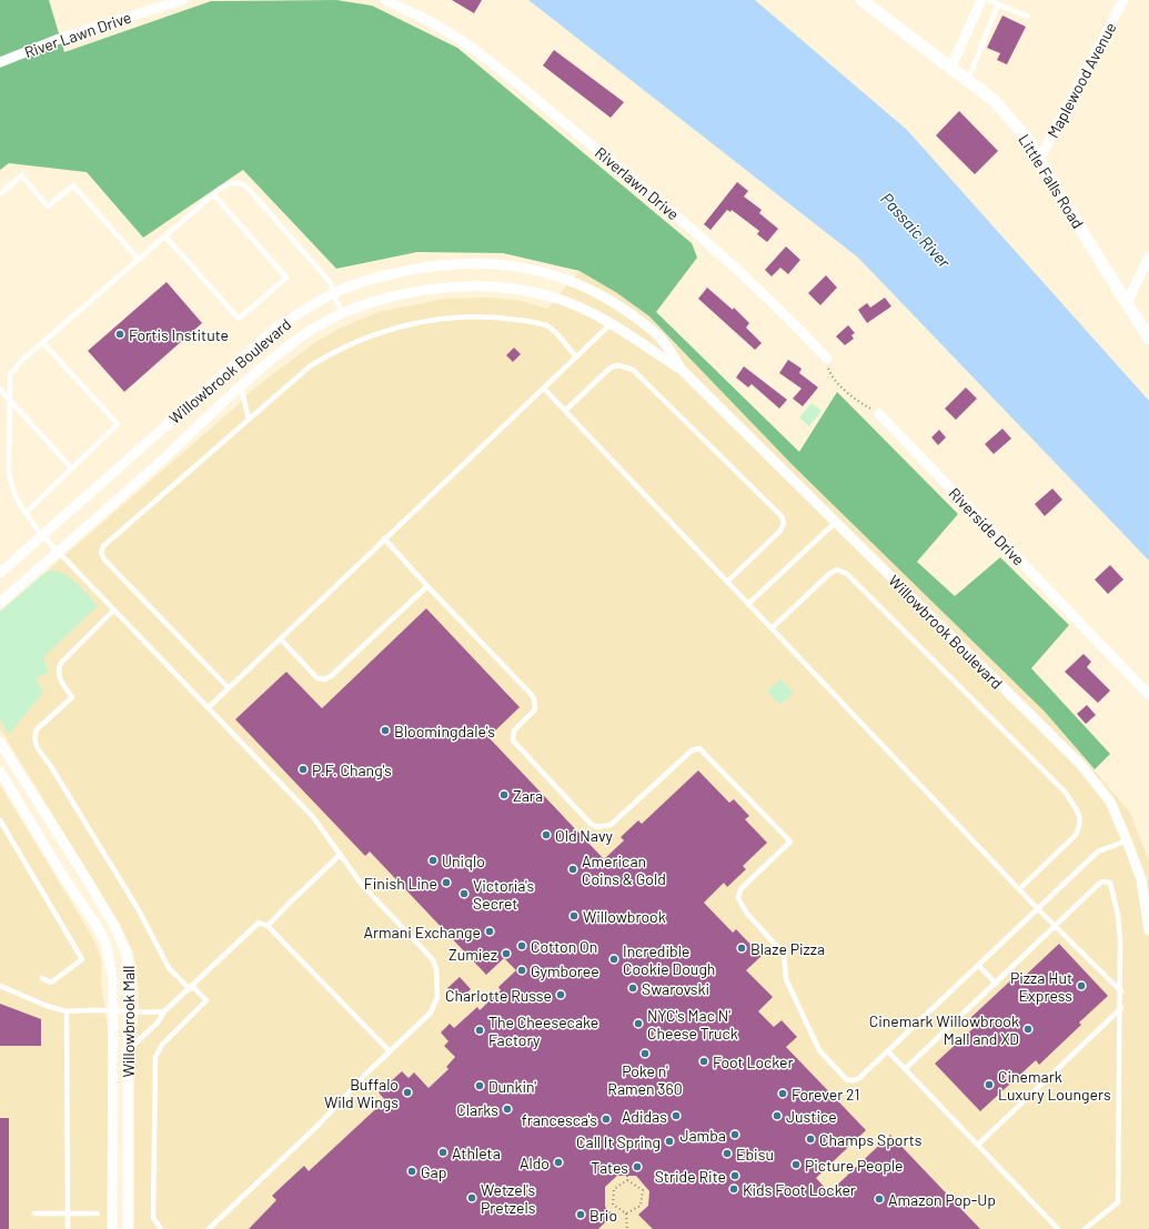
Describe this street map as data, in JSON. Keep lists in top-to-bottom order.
{
  "streets": {
    "street": [
      "River Lawn Drive",
      "Maplewood Avenue",
      "Little Falls Road",
      "Riverlawn Drive",
      "Willowbrook Boulevard",
      "Riverside Drive",
      "Willowbrook Mall"
    ]
  },
  "crossings": [
    ["Maplewood Avenue", "Little Falls Road"]
  ],
  "water": ["Passaic River"],
  "places": [
    "Fortis Institute",
    "Bloomingdale's",
    "P.F. Chang's",
    "Zara",
    "Old Navy",
    "Uniqlo",
    "American Coins & Gold",
    "Finish Line",
    "Victoria's Secret",
    "Willowbrook",
    "Armani Exchange",
    "Cotton On",
    "Blaze Pizza",
    "Zumiez",
    "Incredible Cookie Dough",
    "Gymboree",
    "Pizza Hut Express",
    "Swarovski",
    "Charlotte Russe",
    "NYC's Mac N' Cheese Truck",
    "Cinemark Willowbrook Mall and XD",
    "The Cheesecake Factory",
    "Poke n' Ramen 360",
    "Foot Locker",
    "Cinemark Luxury Loungers",
    "Dunkin'",
    "Buffalo Wild Wings",
    "Forever 21",
    "Clarks",
    "Adidas",
    "Justice",
    "francesca's",
    "Jamba",
    "Champs Sports",
    "Call It Spring",
    "Athleta",
    "Ebisu",
    "Aldo",
    "Picture People",
    "Tates",
    "Gap",
    "Stride Rite",
    "Kids Foot Locker",
    "Wetzel's Pretzels",
    "Amazon Pop-Up",
    "Brio"
  ]
}
